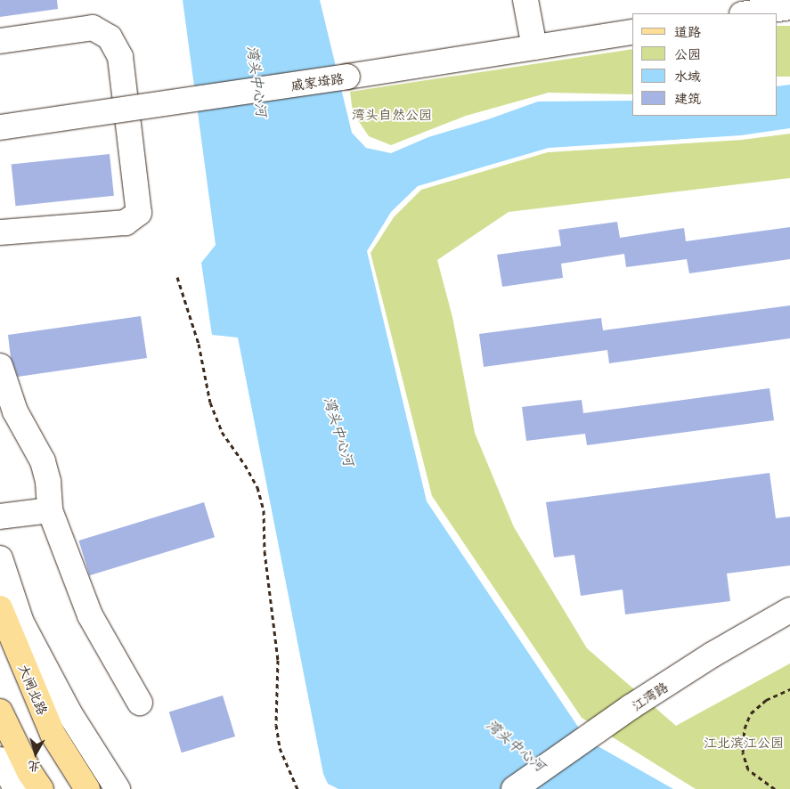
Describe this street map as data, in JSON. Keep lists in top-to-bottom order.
{
  "streets": {
    "main road": ["大闸北路"],
    "street": ["戚家𡍲路", "江湾路"]
  },
  "water": ["湾头中心河"],
  "parks": ["湾头自然公园", "江北滨江公园"],
  "legend": [
    "道路",
    "公园",
    "水域",
    "建筑"
  ],
  "north": "bottom"
}
